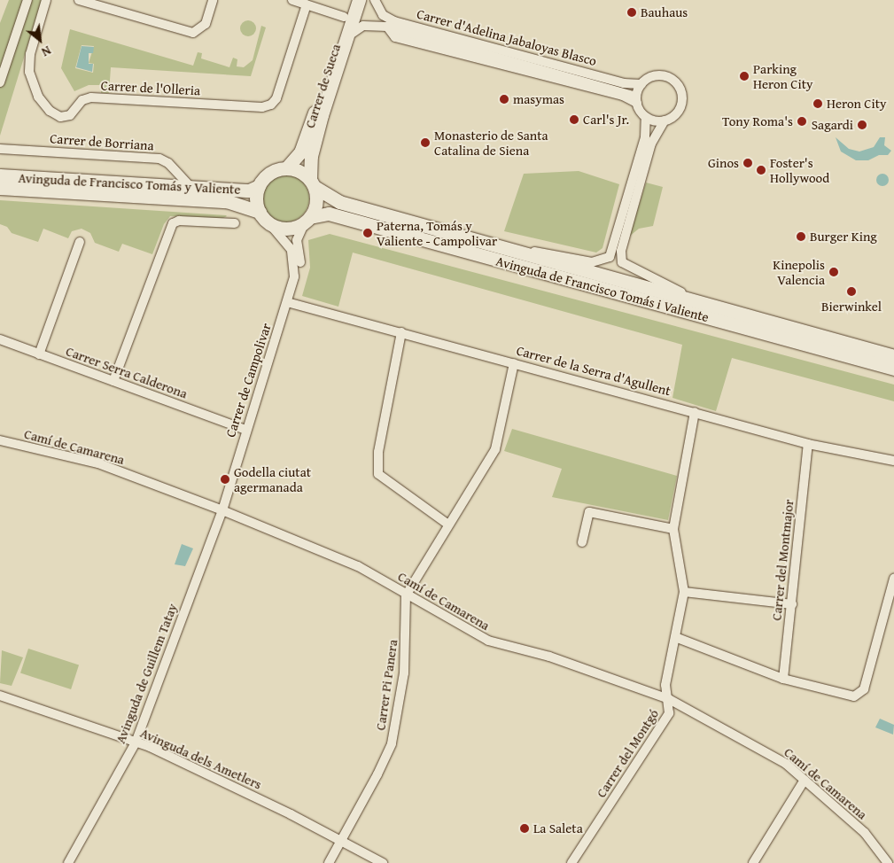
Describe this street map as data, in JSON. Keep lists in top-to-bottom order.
{
  "streets": {
    "main road": ["Carrer de Sueca", "Avinguda de Francisco Tomás y Valiente", "Avinguda de Francisco Tomás i Valiente"],
    "street": [
      "Carrer d'Adelina Jabaloyas Blasco",
      "Carrer de l'Olleria",
      "Carrer de Borriana",
      "Carrer de la Serra d'Agullent",
      "Carrer Serra Calderona",
      "Carrer de Campolivar",
      "Camí de Camarena",
      "Carrer del Montmajor",
      "Avinguda de Guillem Tatay",
      "Carrer Pi Panera",
      "Carrer del Montgó",
      "Avinguda dels Ametlers"
    ]
  },
  "crossings": [
    ["Carrer d'Adelina Jabaloyas Blasco", "Carrer de Sueca"],
    ["Carrer de Sueca", "Avinguda de Francisco Tomás y Valiente"],
    ["Carrer de Sueca", "Avinguda de Francisco Tomás i Valiente"],
    ["Carrer de Sueca", "Carrer de Campolivar"],
    ["Carrer de Borriana", "Avinguda de Francisco Tomás y Valiente"],
    ["Avinguda de Francisco Tomás y Valiente", "Avinguda de Francisco Tomás i Valiente"],
    ["Avinguda de Francisco Tomás y Valiente", "Carrer de Campolivar"],
    ["Avinguda de Francisco Tomás i Valiente", "Carrer de Campolivar"],
    ["Carrer de la Serra d'Agullent", "Carrer de Campolivar"],
    ["Carrer de la Serra d'Agullent", "Carrer del Montmajor"],
    ["Carrer de la Serra d'Agullent", "Carrer Pi Panera"],
    ["Carrer de la Serra d'Agullent", "Carrer del Montgó"],
    ["Carrer Serra Calderona", "Carrer de Campolivar"],
    ["Carrer de Campolivar", "Camí de Camarena"],
    ["Carrer de Campolivar", "Avinguda de Guillem Tatay"],
    ["Camí de Camarena", "Avinguda de Guillem Tatay"],
    ["Camí de Camarena", "Carrer Pi Panera"],
    ["Camí de Camarena", "Carrer del Montgó"],
    ["Avinguda de Guillem Tatay", "Avinguda dels Ametlers"],
    ["Carrer Pi Panera", "Avinguda dels Ametlers"]
  ],
  "places": [
    "Bauhaus",
    "Parking Heron City",
    "masymas",
    "Heron City",
    "Carl's Jr.",
    "Tony Roma's",
    "Sagardi",
    "Monasterio de Santa Catalina de Siena",
    "Ginos",
    "Foster's Hollywood",
    "Paterna, Tomás y Valiente - Campolivar",
    "Burger King",
    "Kinepolis Valencia",
    "Bierwinkel",
    "Godella ciutat agermanada",
    "La Saleta"
  ],
  "north": "bottom right"
}
